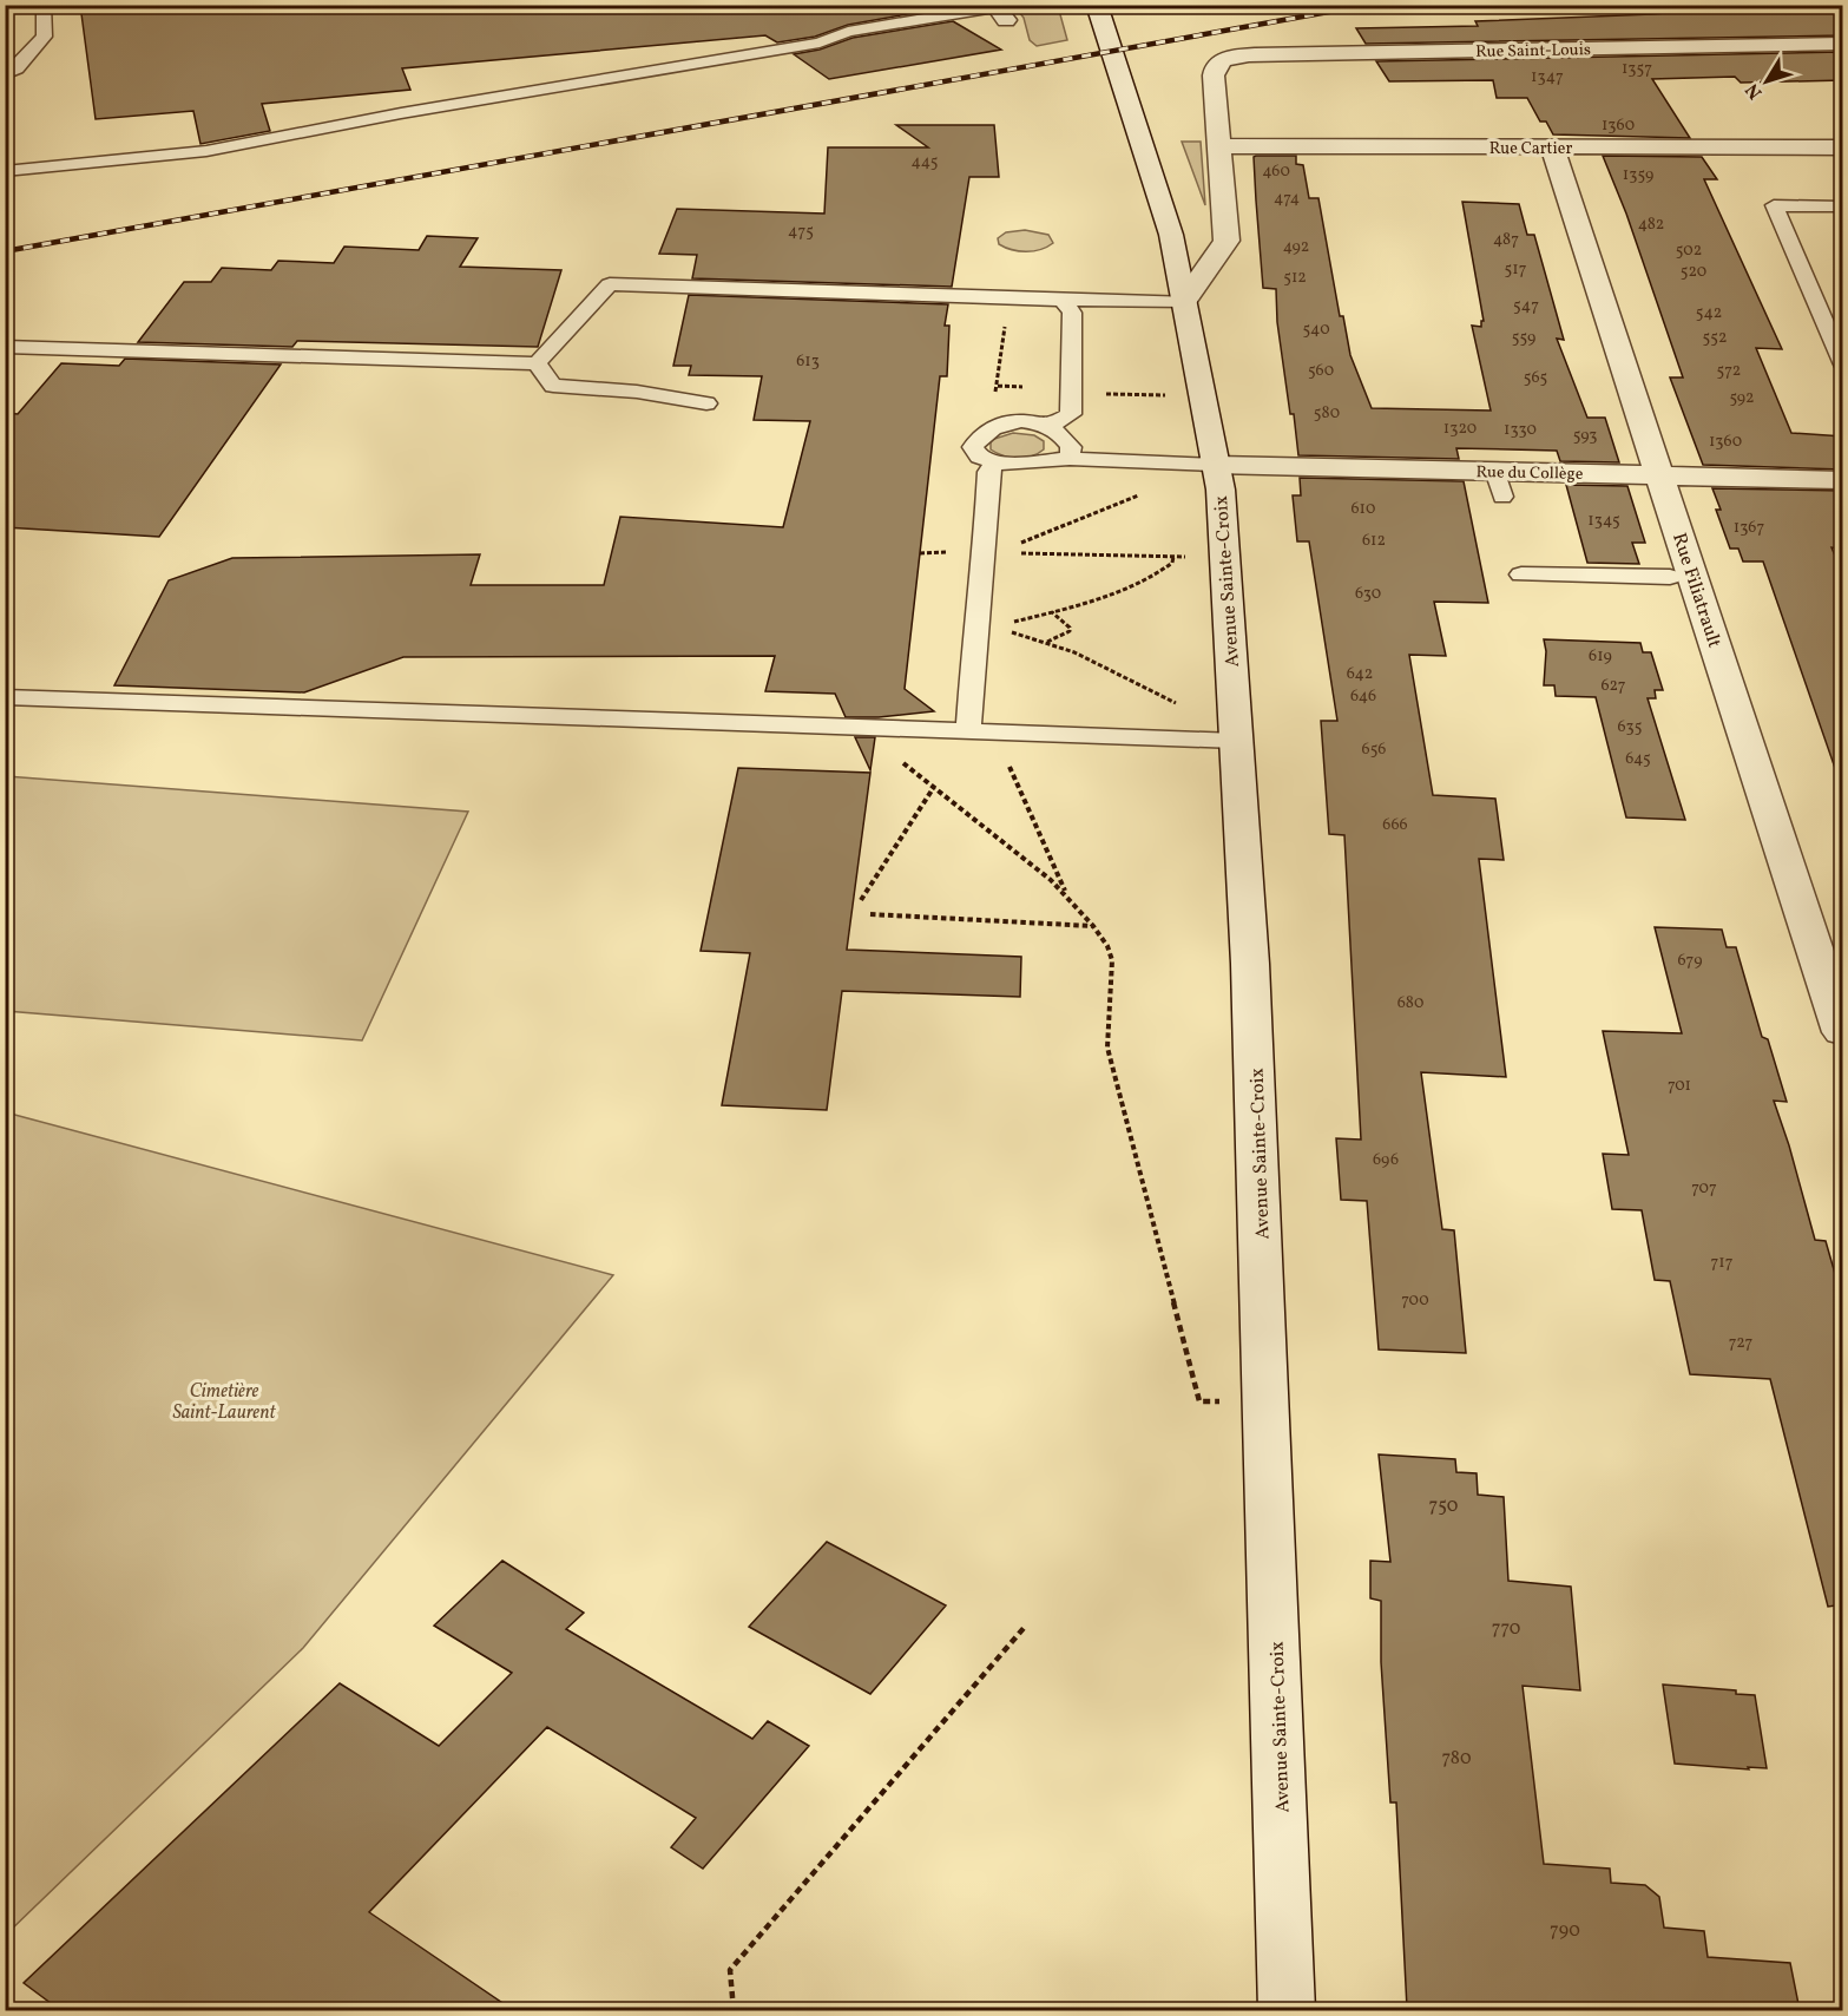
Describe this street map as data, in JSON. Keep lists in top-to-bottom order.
{
  "streets": {
    "street": [
      "Rue Saint-Louis",
      "Rue Cartier",
      "Rue du Collège",
      "Avenue Sainte-Croix",
      "Rue Filiatrault"
    ]
  },
  "crossings": [
    ["Rue Saint-Louis", "Rue Cartier"],
    ["Rue Cartier", "Rue Filiatrault"],
    ["Rue du Collège", "Avenue Sainte-Croix"],
    ["Rue du Collège", "Rue Filiatrault"]
  ],
  "parks": ["Cimetière Saint-Laurent"],
  "house_numbers": [
    "1357",
    "1347",
    "1360",
    "445",
    "460",
    "1359",
    "474",
    "482",
    "475",
    "487",
    "492",
    "502",
    "517",
    "520",
    "512",
    "547",
    "542",
    "540",
    "559",
    "552",
    "613",
    "560",
    "572",
    "565",
    "592",
    "580",
    "1320",
    "1330",
    "593",
    "1360",
    "610",
    "1345",
    "1367",
    "612",
    "630",
    "619",
    "642",
    "627",
    "646",
    "635",
    "656",
    "645",
    "666",
    "679",
    "680",
    "701",
    "696",
    "707",
    "717",
    "700",
    "727",
    "750",
    "770",
    "780",
    "790"
  ],
  "north": "bottom left"
}
